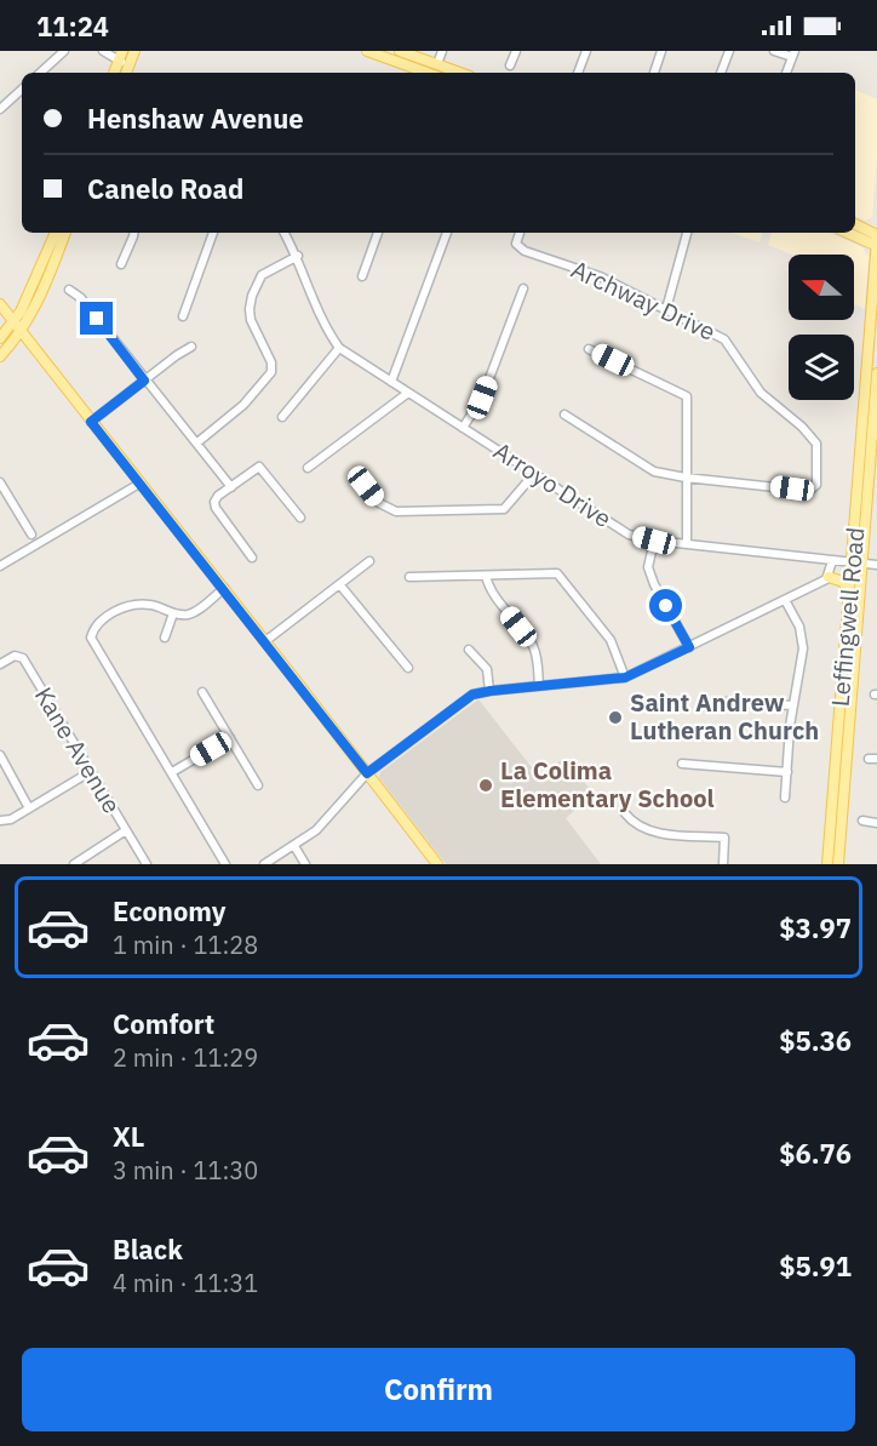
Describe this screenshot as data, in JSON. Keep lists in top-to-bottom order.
{
  "streets": {
    "main road": ["Leffingwell Road"],
    "street": ["Archway Drive", "Arroyo Drive", "Kane Avenue"]
  },
  "crossings": [
    ["Arroyo Drive", "Leffingwell Road"]
  ],
  "places": ["Saint Andrew Lutheran Church", "La Colima Elementary School"],
  "north": "left",
  "page": {
    "status": "11:24",
    "banner": ["Henshaw Avenue", "Canelo Road"],
    "list": [
      {
        "name": "Economy",
        "note": "1 min · 11:28",
        "value": "$3.97"
      },
      {
        "name": "Comfort",
        "note": "2 min · 11:29",
        "value": "$5.36"
      },
      {
        "name": "XL",
        "note": "3 min · 11:30",
        "value": "$6.76"
      },
      {
        "name": "Black",
        "note": "4 min · 11:31",
        "value": "$5.91"
      }
    ],
    "buttons": "Confirm"
  }
}
